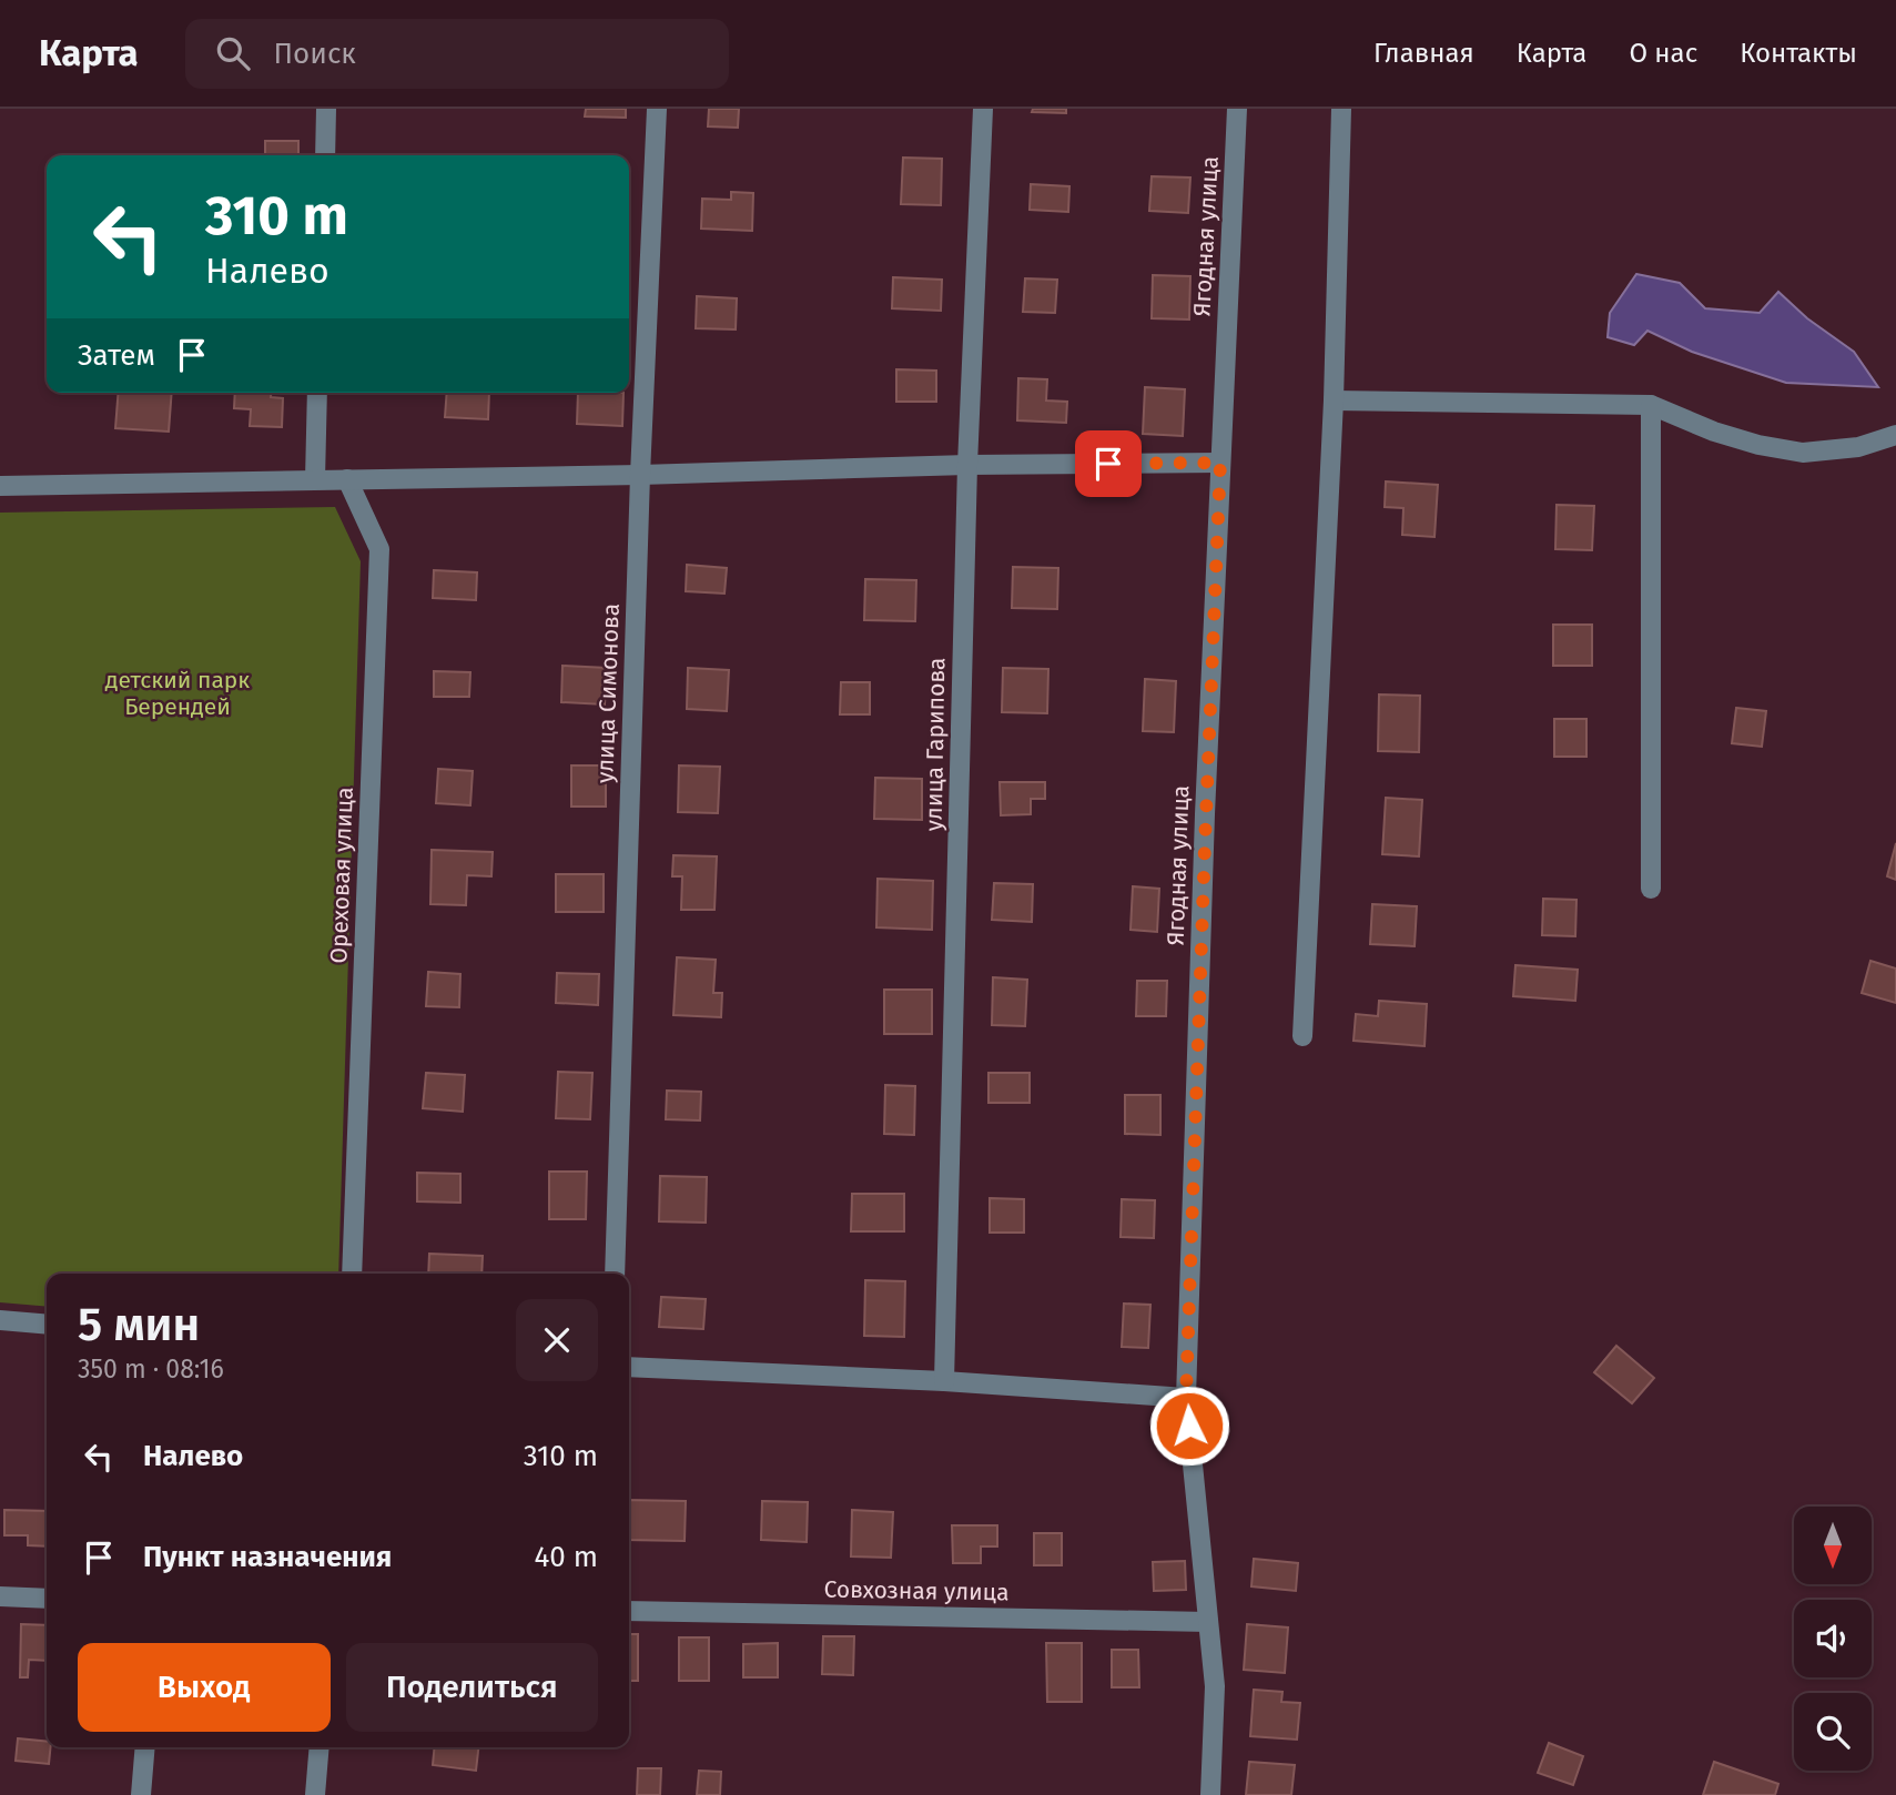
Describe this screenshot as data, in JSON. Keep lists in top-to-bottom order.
{
  "streets": {
    "street": [
      "Ягодная улица",
      "улица Симонова",
      "улица Гарипова",
      "Ореховая улица",
      "Совхозная улица"
    ]
  },
  "crossings": [
    ["Ягодная улица", "Совхозная улица"]
  ],
  "parks": ["детский парк Берендей"],
  "north": "bottom",
  "page": {
    "header": "Карта",
    "search": "Поиск",
    "nav": [
      "Главная",
      "Карта",
      "О нас",
      "Контакты"
    ],
    "turn": ["310 m", "Налево"],
    "then": "Затем",
    "heading": ["5 мин", "350 m · 08:16"],
    "list": [
      {
        "name": "Налево",
        "value": "310 m"
      },
      {
        "name": "Пункт назначения",
        "value": "40 m"
      }
    ],
    "buttons": ["Выход", "Поделиться"]
  }
}
